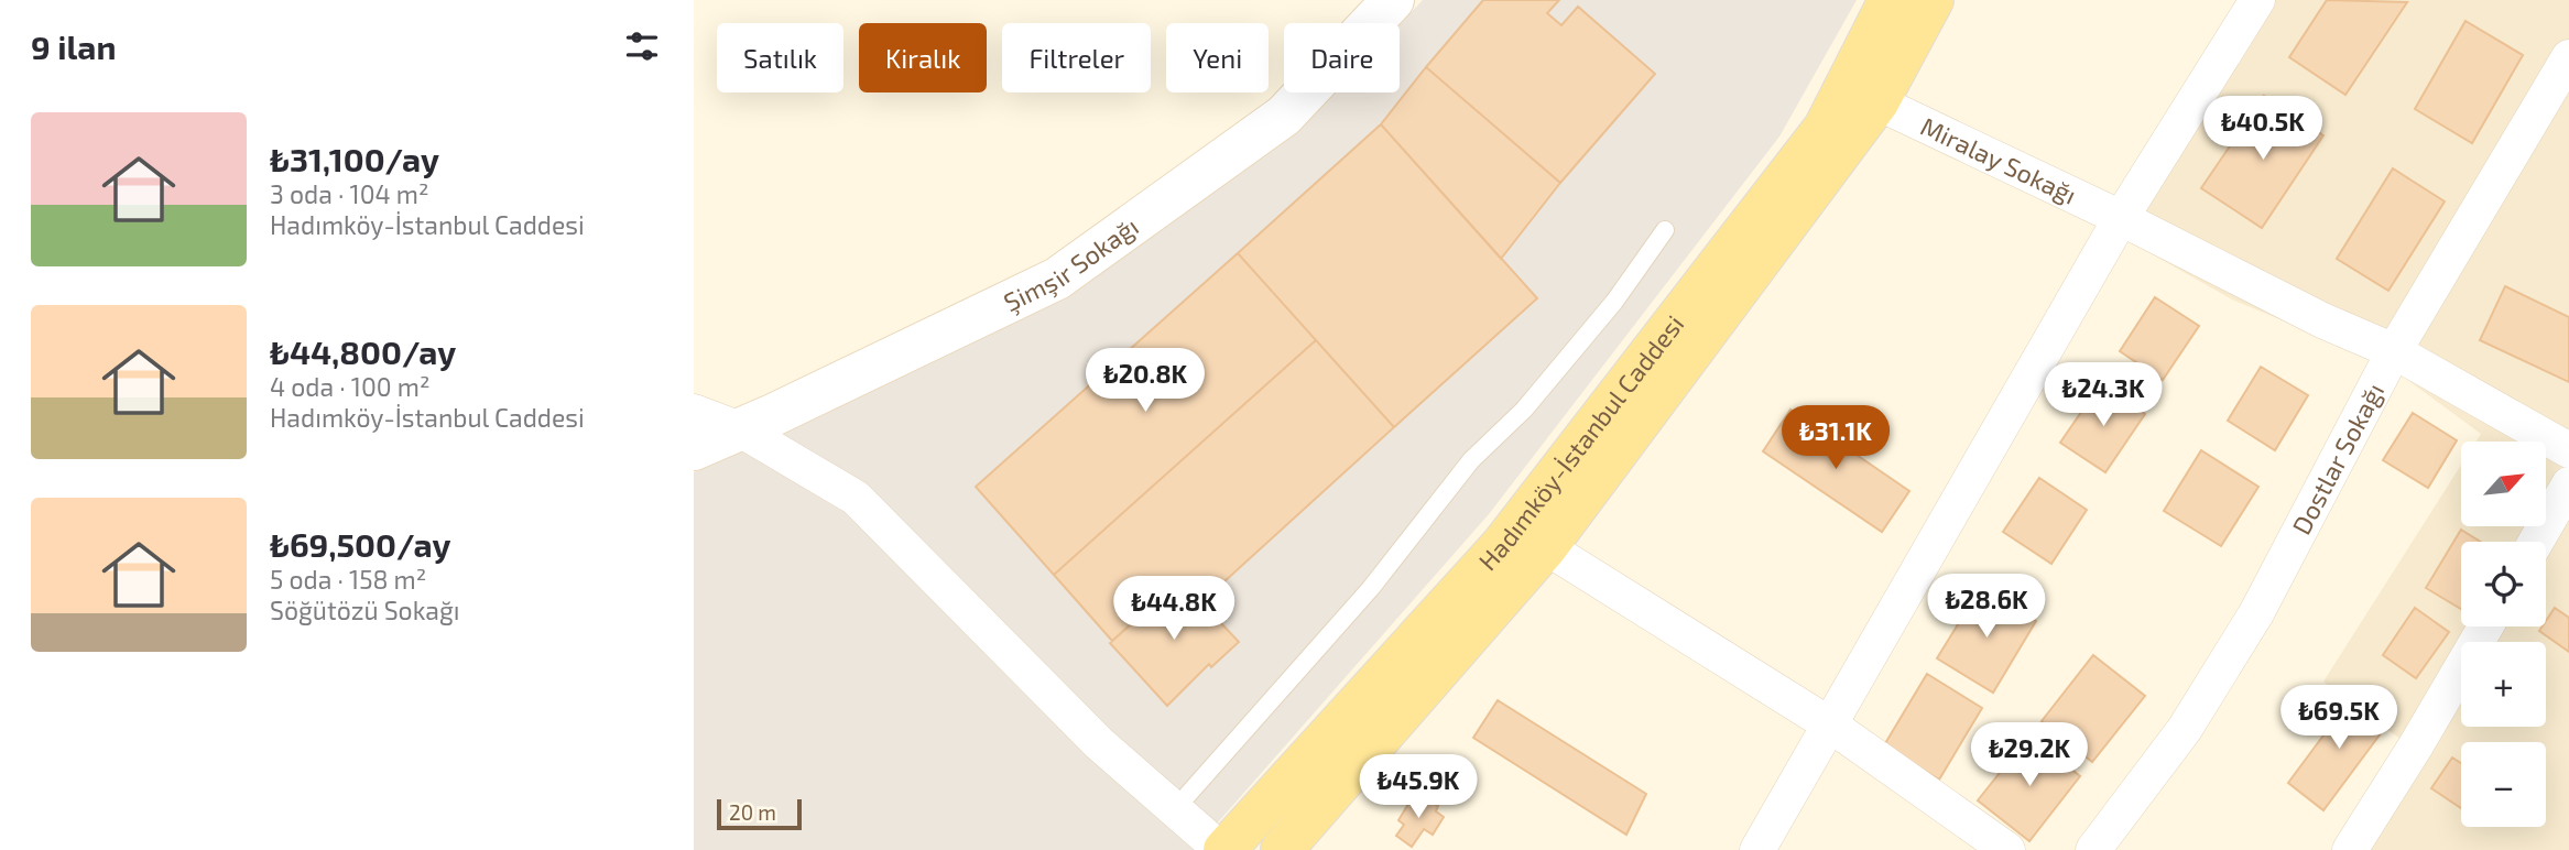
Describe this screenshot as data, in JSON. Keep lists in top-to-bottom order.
{
  "streets": {
    "main road": ["Hadımköy-İstanbul Caddesi"],
    "street": ["Miralay Sokağı", "Şimşir Sokağı", "Dostlar Sokağı"]
  },
  "crossings": [
    ["Miralay Sokağı", "Hadımköy-İstanbul Caddesi"],
    ["Miralay Sokağı", "Dostlar Sokağı"]
  ],
  "scale_bar": "20 m",
  "north": "top right",
  "page": {
    "heading": "9 ilan",
    "chip": [
      "Satılık",
      "Kiralık",
      "Filtreler",
      "Yeni",
      "Daire"
    ],
    "list": [
      {
        "name": "₺31,100/ay",
        "note": "3 oda · 104 m² · Hadımköy-İstanbul Caddesi"
      },
      {
        "name": "₺44,800/ay",
        "note": "4 oda · 100 m² · Hadımköy-İstanbul Caddesi"
      },
      {
        "name": "₺69,500/ay",
        "note": "5 oda · 158 m² · Söğütözü Sokağı"
      }
    ],
    "price": [
      "₺40.5K",
      "₺20.8K",
      "₺24.3K",
      "₺31.1K",
      "₺28.6K",
      "₺44.8K",
      "₺69.5K",
      "₺29.2K",
      "₺45.9K"
    ],
    "map_buttons": ["+", "−"],
    "scale": "20 m"
  }
}
